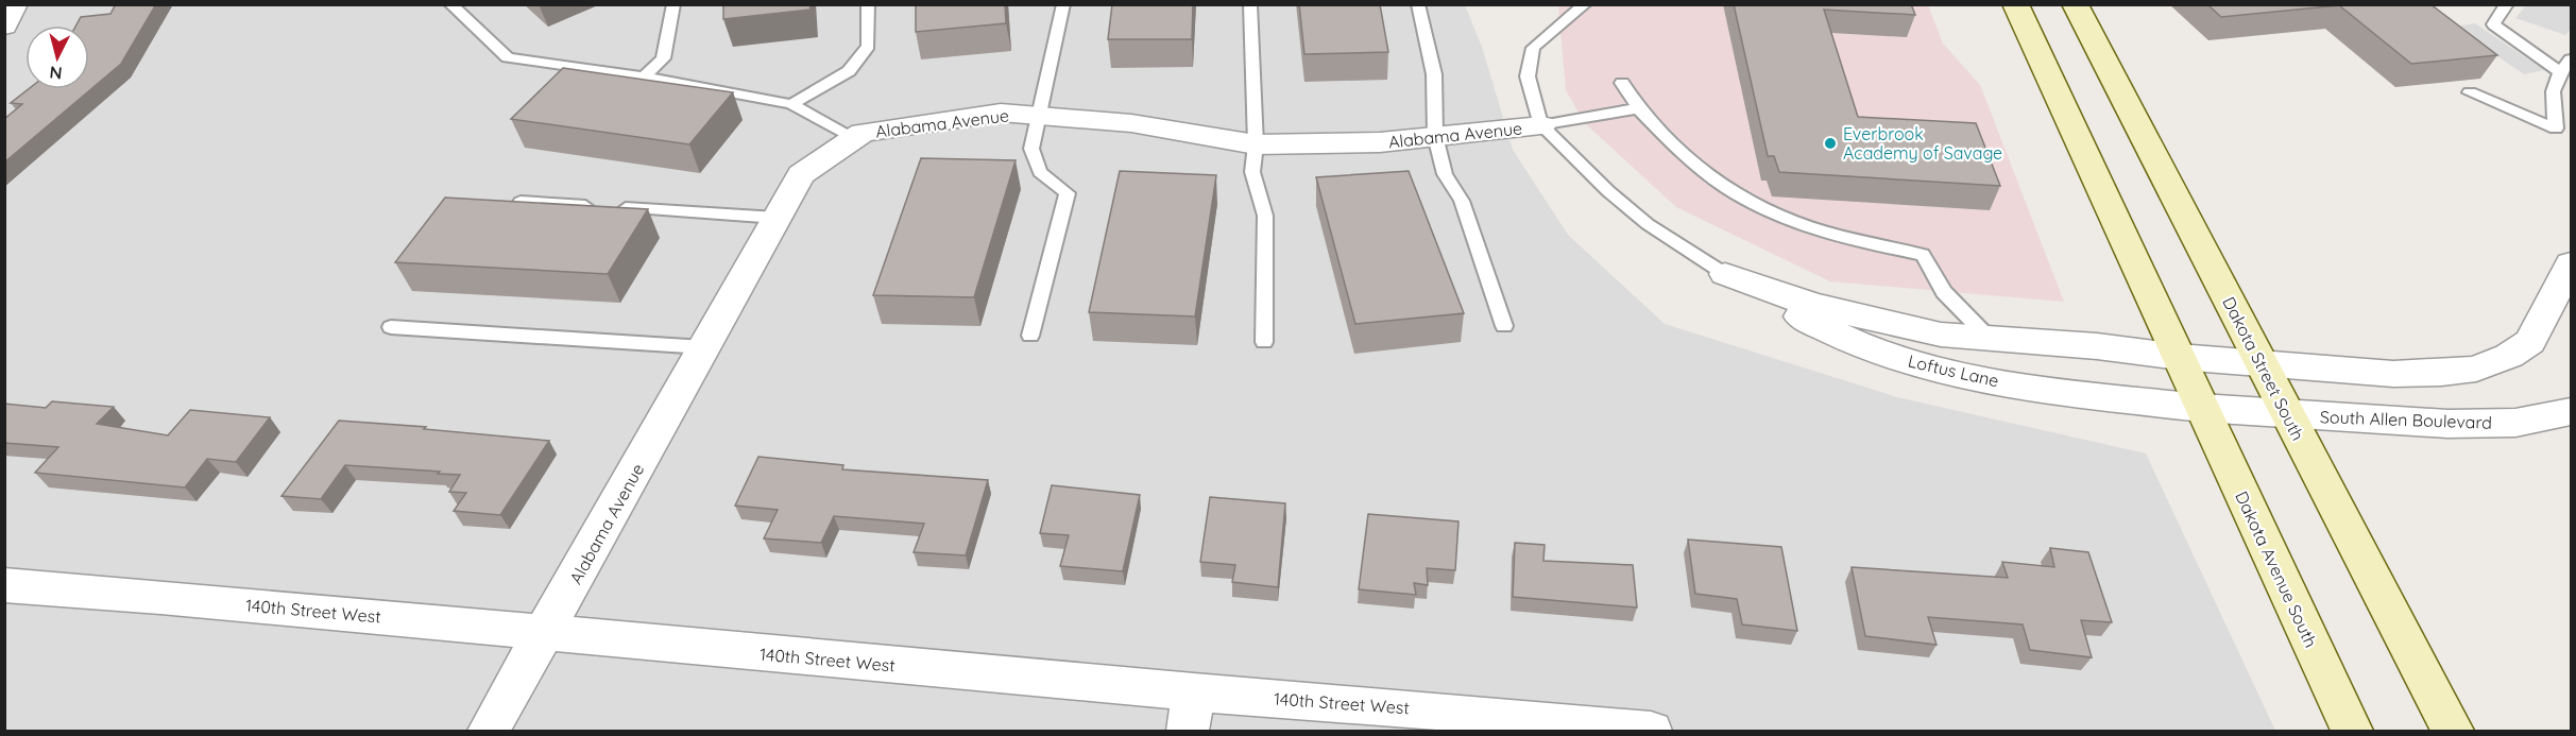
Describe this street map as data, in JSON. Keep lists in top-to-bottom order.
{
  "streets": {
    "main road": ["Dakota Street South", "Dakota Avenue South"],
    "street": [
      "Alabama Avenue",
      "Loftus Lane",
      "South Allen Boulevard",
      "140th Street West"
    ]
  },
  "crossings": [
    ["Alabama Avenue", "Loftus Lane"],
    ["Alabama Avenue", "140th Street West"],
    ["Dakota Street South", "South Allen Boulevard"],
    ["Loftus Lane", "South Allen Boulevard"],
    ["Loftus Lane", "Dakota Avenue South"],
    ["South Allen Boulevard", "Dakota Avenue South"]
  ],
  "places": ["Everbrook Academy of Savage"],
  "north": "bottom"
}
